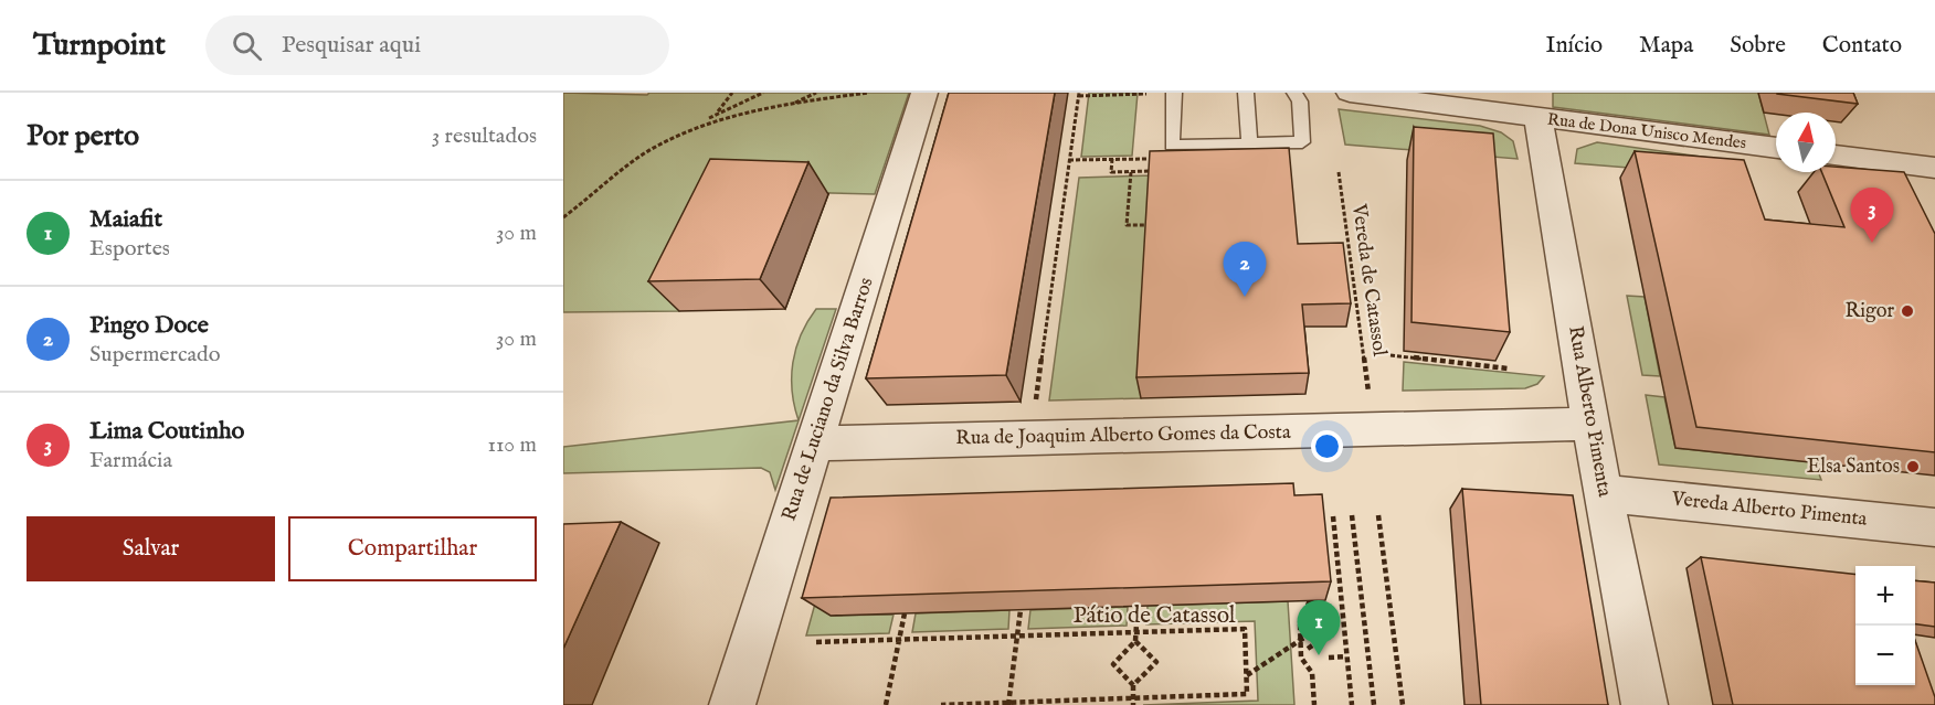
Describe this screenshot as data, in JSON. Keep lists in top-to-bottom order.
{
  "streets": {
    "street": [
      "Rua de Dona Unisco Mendes",
      "Rua de Luciano da Silva Barros",
      "Rua Alberto Pimenta",
      "Rua de Joaquim Alberto Gomes da Costa",
      "Vereda Alberto Pimenta"
    ],
    "path": ["Vereda de Catassol", "Pátio de Catassol"]
  },
  "crossings": [
    ["Rua de Dona Unisco Mendes", "Rua Alberto Pimenta"],
    ["Rua de Luciano da Silva Barros", "Rua de Joaquim Alberto Gomes da Costa"],
    ["Rua Alberto Pimenta", "Rua de Joaquim Alberto Gomes da Costa"],
    ["Rua Alberto Pimenta", "Vereda Alberto Pimenta"]
  ],
  "places": ["Rigor", "Elsa Santos"],
  "north": "top",
  "page": {
    "header": "Turnpoint",
    "search": "Pesquisar aqui",
    "nav": [
      "Início",
      "Mapa",
      "Sobre",
      "Contato"
    ],
    "heading": ["Por perto", "3 resultados"],
    "list": [
      {
        "mark": "1",
        "name": "Maiafit",
        "note": "Esportes",
        "value": "30 m"
      },
      {
        "mark": "2",
        "name": "Pingo Doce",
        "note": "Supermercado",
        "value": "30 m"
      },
      {
        "mark": "3",
        "name": "Lima Coutinho",
        "note": "Farmácia",
        "value": "110 m"
      }
    ],
    "pins": ["3", "2", "1"],
    "buttons": ["Salvar", "Compartilhar"],
    "map_buttons": ["+", "−"]
  }
}
